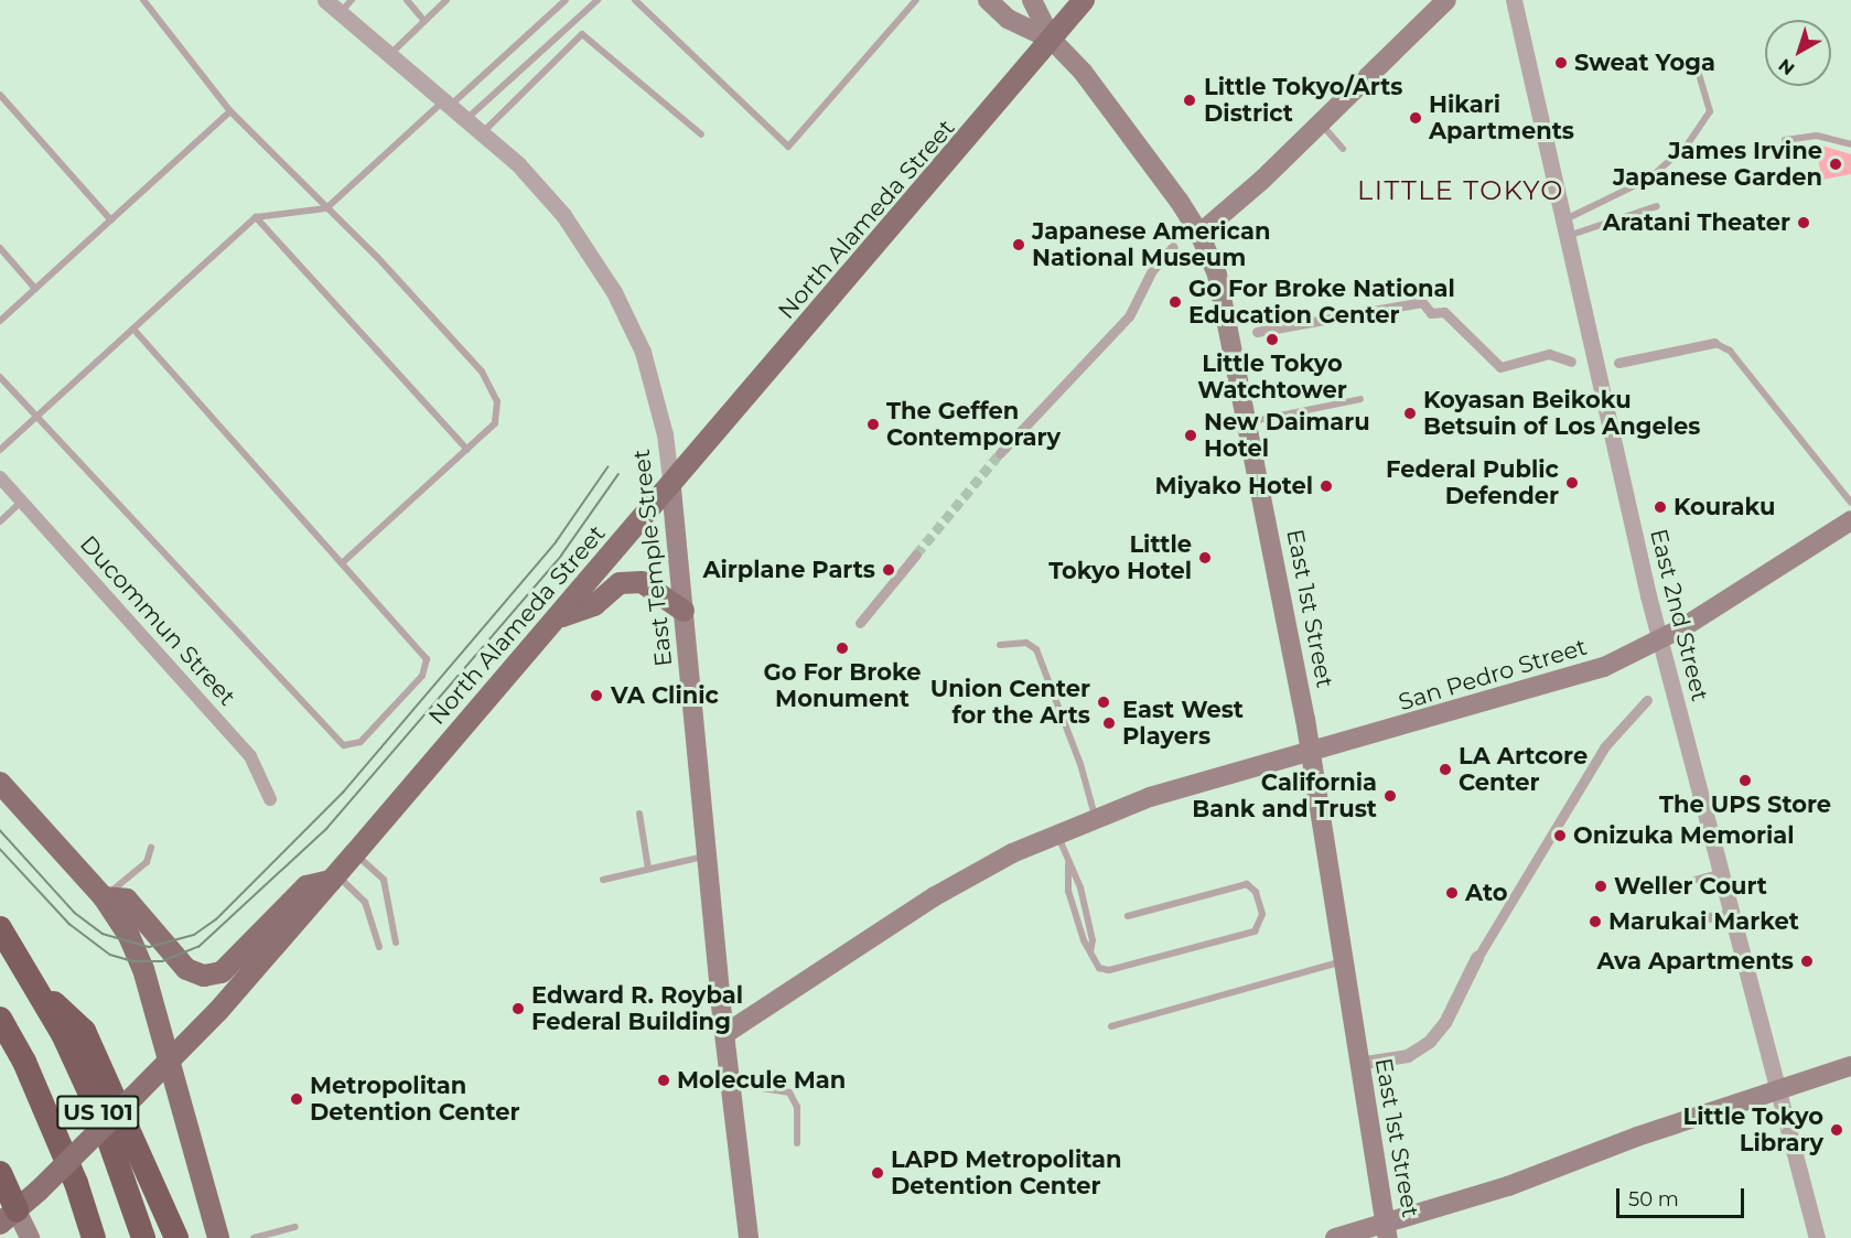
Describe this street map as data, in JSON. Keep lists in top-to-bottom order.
{
  "streets": {
    "highway": ["US 101"],
    "main road": [
      "North Alameda Street",
      "East Temple Street",
      "East 1st Street",
      "San Pedro Street"
    ],
    "street": ["East 2nd Street", "Ducommun Street"]
  },
  "crossings": [
    ["North Alameda Street", "East Temple Street"],
    ["North Alameda Street", "East 1st Street"],
    ["East Temple Street", "San Pedro Street"],
    ["East 1st Street", "San Pedro Street"],
    ["East 2nd Street", "San Pedro Street"]
  ],
  "districts": ["LITTLE TOKYO"],
  "places": [
    "Sweat Yoga",
    "Little Tokyo/Arts District",
    "Hikari Apartments",
    "James Irvine Japanese Garden",
    "Aratani Theater",
    "Japanese American National Museum",
    "Go For Broke National Education Center",
    "Little Tokyo Watchtower",
    "Koyasan Beikoku Betsuin of Los Angeles",
    "The Geffen Contemporary",
    "New Daimaru Hotel",
    "Federal Public Defender",
    "Miyako Hotel",
    "Kouraku",
    "Little Tokyo Hotel",
    "Airplane Parts",
    "Go For Broke Monument",
    "VA Clinic",
    "Union Center for the Arts",
    "East West Players",
    "LA Artcore Center",
    "The UPS Store",
    "California Bank and Trust",
    "Onizuka Memorial",
    "Weller Court",
    "Ato",
    "Marukai Market",
    "Ava Apartments",
    "Edward R. Roybal Federal Building",
    "Molecule Man",
    "Metropolitan Detention Center",
    "Little Tokyo Library",
    "LAPD Metropolitan Detention Center"
  ],
  "scale_bar": "50 m",
  "north": "bottom left"
}
